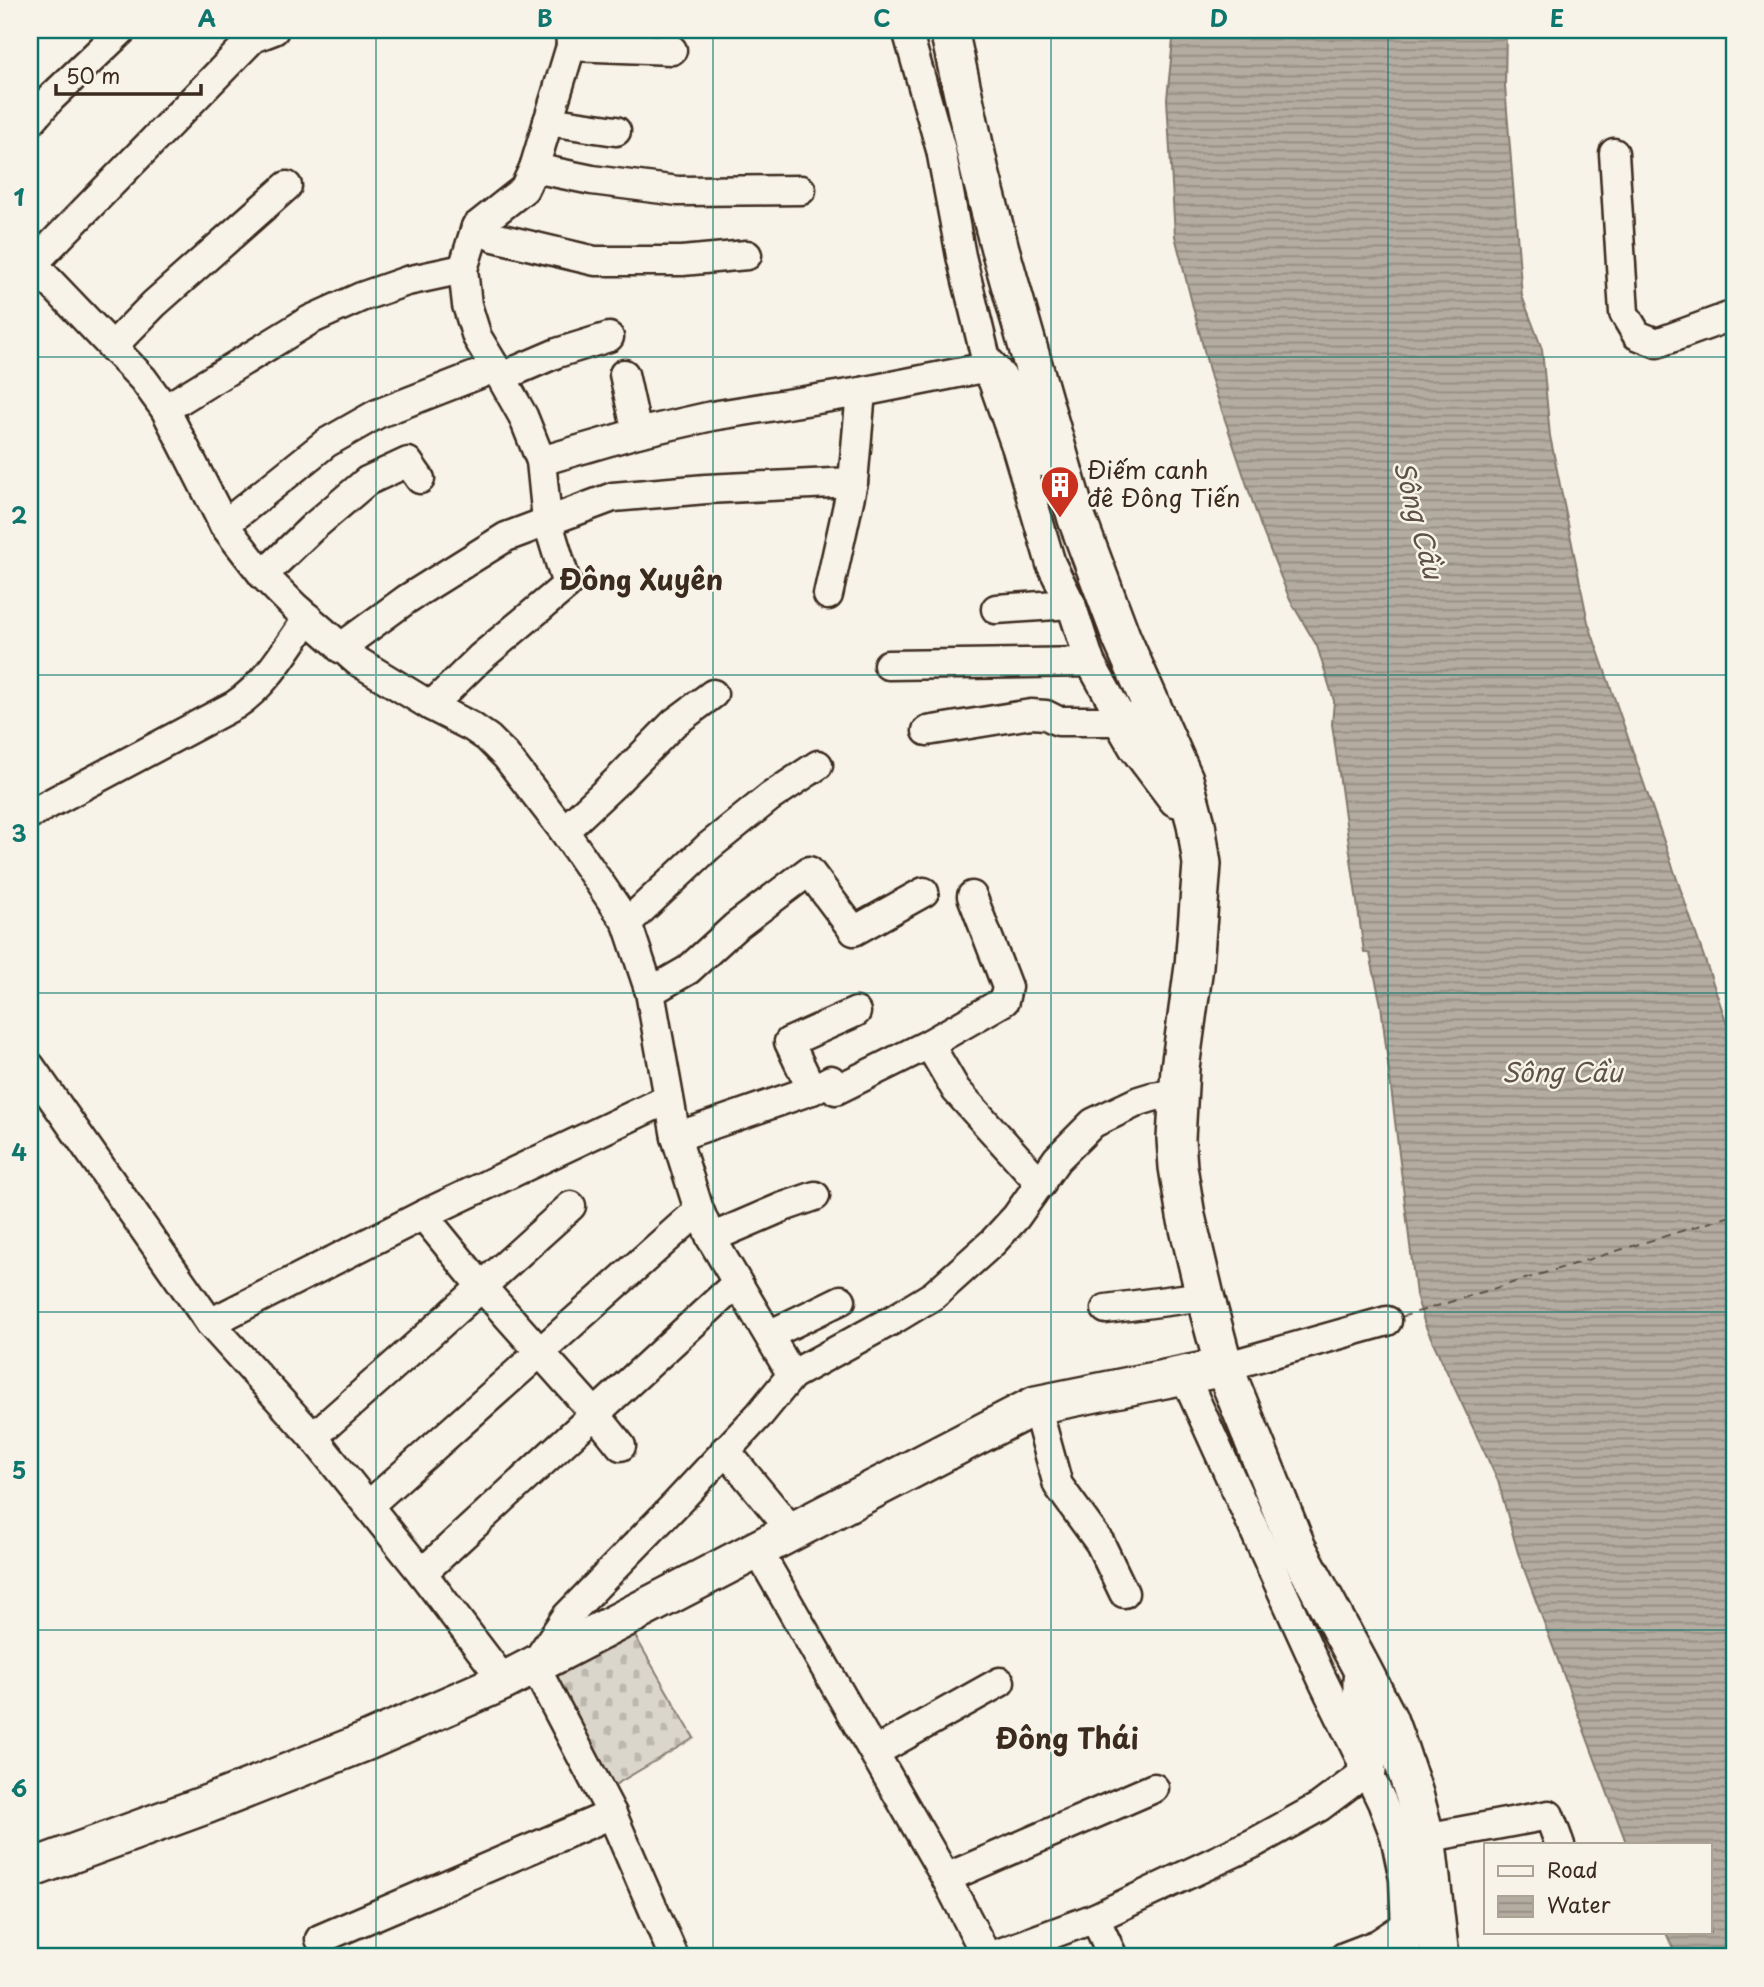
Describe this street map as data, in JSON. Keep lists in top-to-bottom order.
{
  "districts": ["Đông Xuyên", "Đông Thái"],
  "water": ["Sông Cầu"],
  "places": {
    "building": ["Điếm canh đê Đông Tiến"]
  },
  "legend": ["Road", "Water"],
  "scale_bar": "50 m",
  "grid": {
    "columns": [
      "A",
      "B",
      "C",
      "D",
      "E"
    ],
    "rows": [
      "1",
      "2",
      "3",
      "4",
      "5",
      "6"
    ]
  }
}
